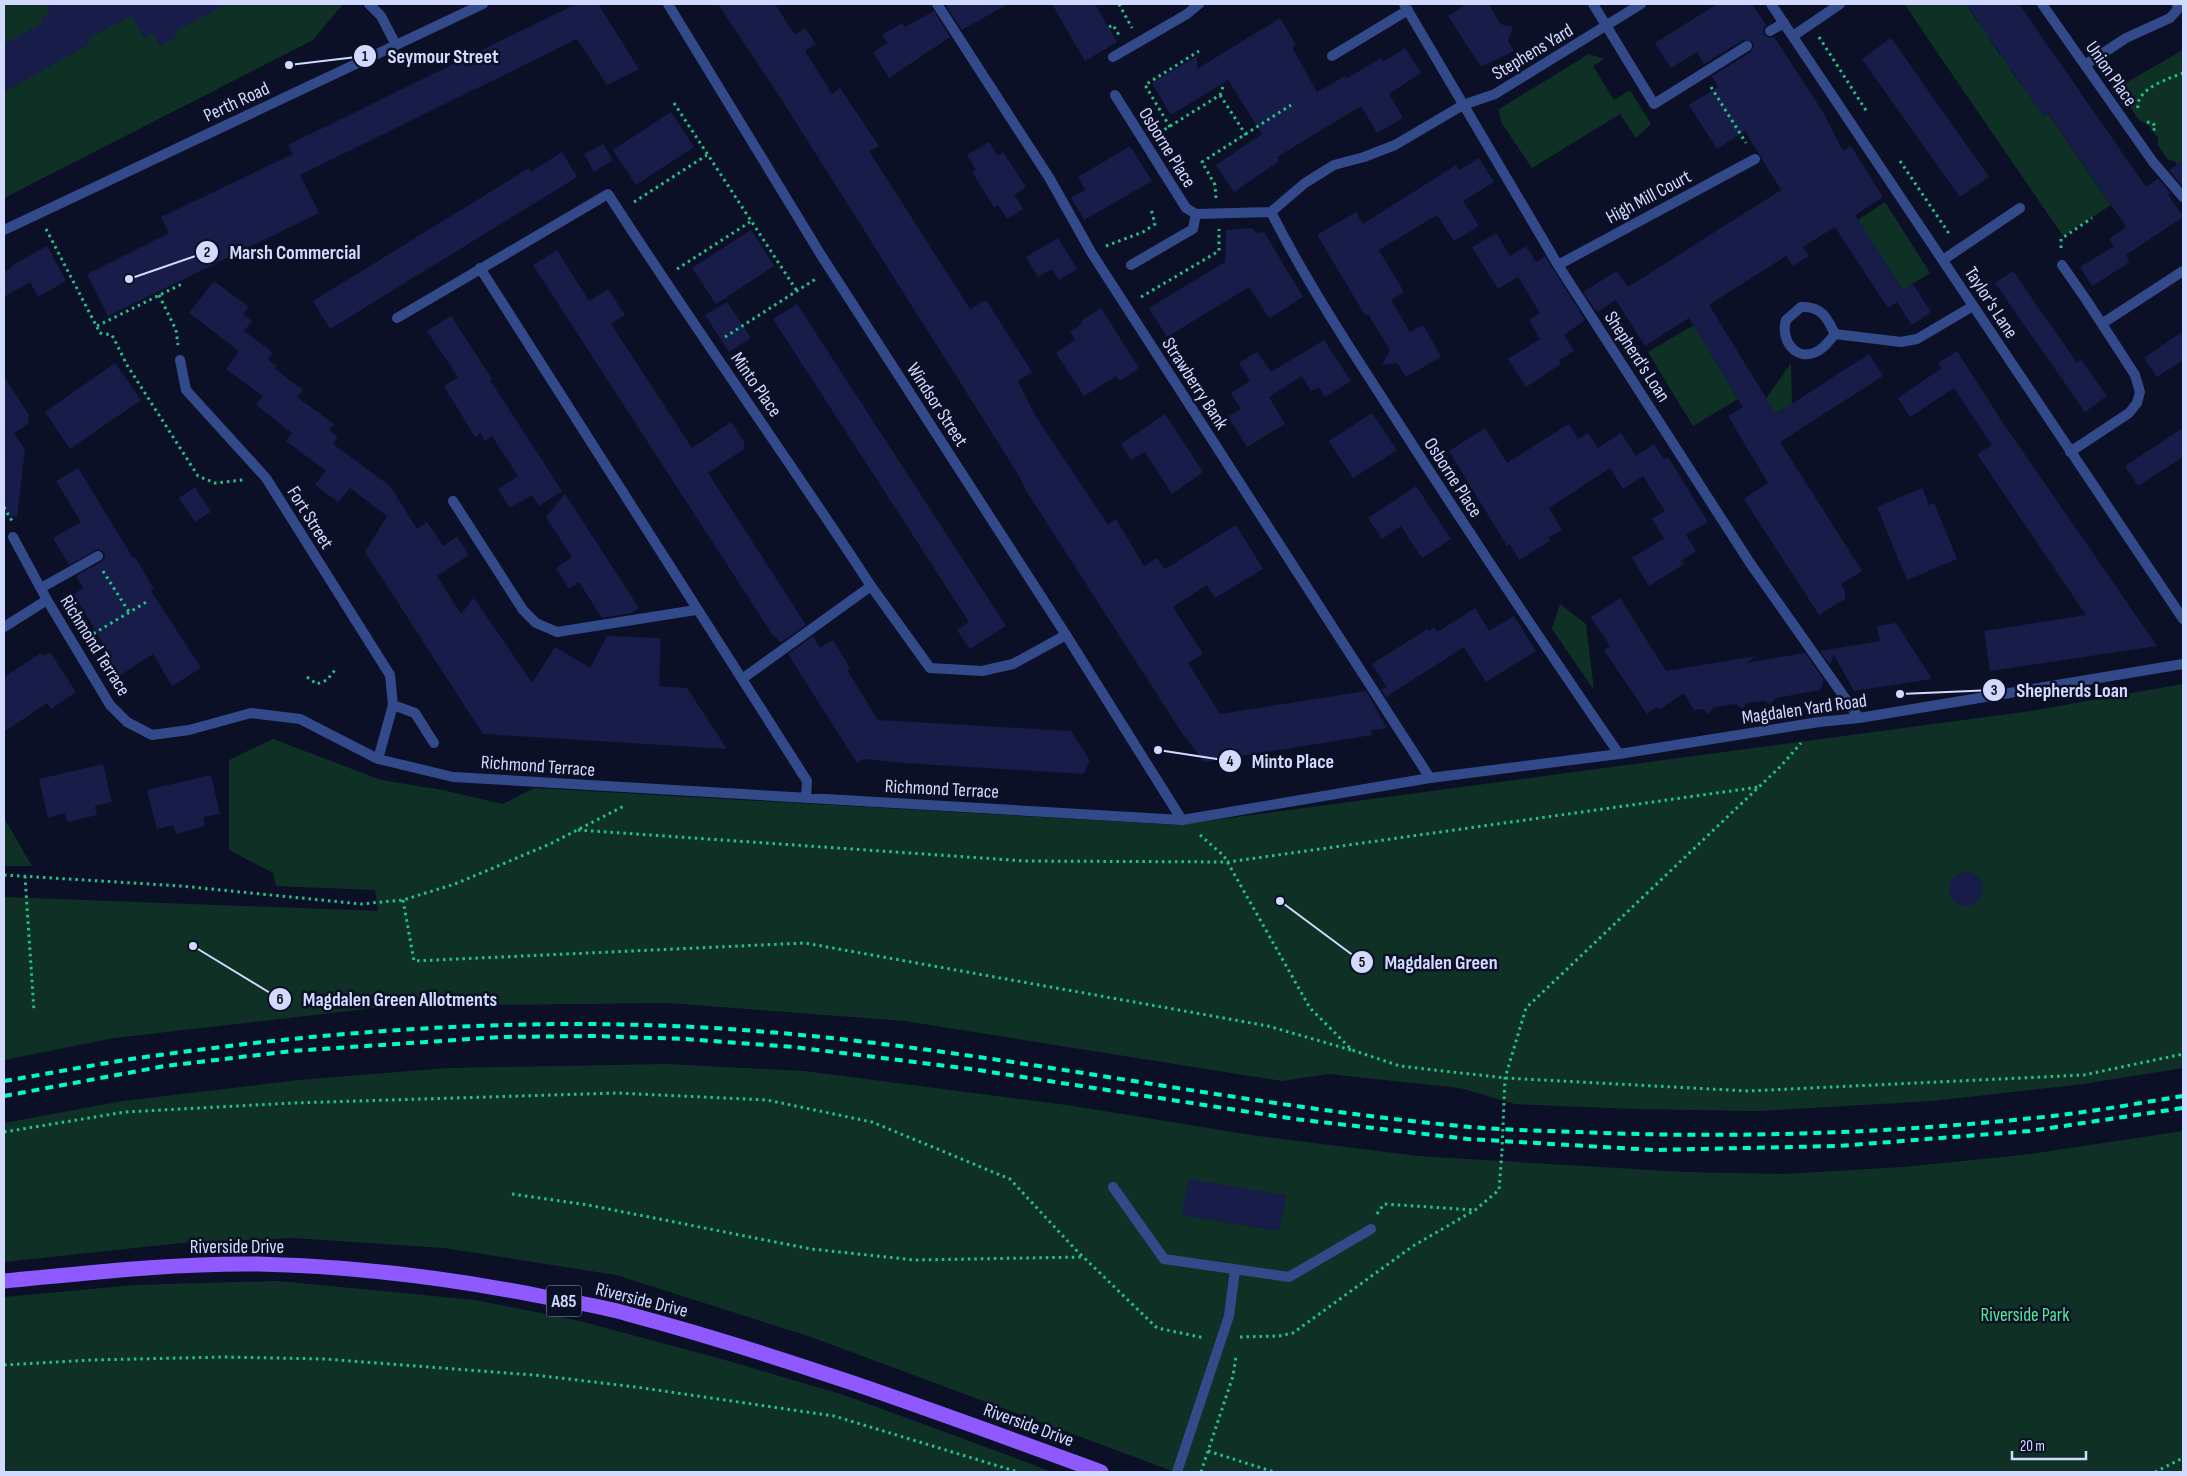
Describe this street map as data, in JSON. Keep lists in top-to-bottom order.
{
  "streets": {
    "main road": ["Riverside Drive", "A85"],
    "street": [
      "Stephens Yard",
      "Union Place",
      "Perth Road",
      "Osborne Place",
      "High Mill Court",
      "Taylor's Lane",
      "Shepherd's Loan",
      "Strawberry Bank",
      "Minto Place",
      "Windsor Street",
      "Fort Street",
      "Richmond Terrace",
      "Magdalen Yard Road"
    ]
  },
  "crossings": [
    ["Stephens Yard", "Shepherd's Loan"],
    ["Osborne Place", "Magdalen Yard Road"],
    ["High Mill Court", "Shepherd's Loan"],
    ["Shepherd's Loan", "Magdalen Yard Road"],
    ["Strawberry Bank", "Richmond Terrace"],
    ["Strawberry Bank", "Magdalen Yard Road"],
    ["Minto Place", "Windsor Street"],
    ["Windsor Street", "Richmond Terrace"],
    ["Fort Street", "Richmond Terrace"],
    ["Richmond Terrace", "Magdalen Yard Road"]
  ],
  "parks": ["Riverside Park"],
  "places": [
    "Seymour Street",
    "Marsh Commercial",
    "Shepherds Loan",
    "Minto Place",
    "Magdalen Green",
    "Magdalen Green Allotments"
  ],
  "scale_bar": "20 m"
}
